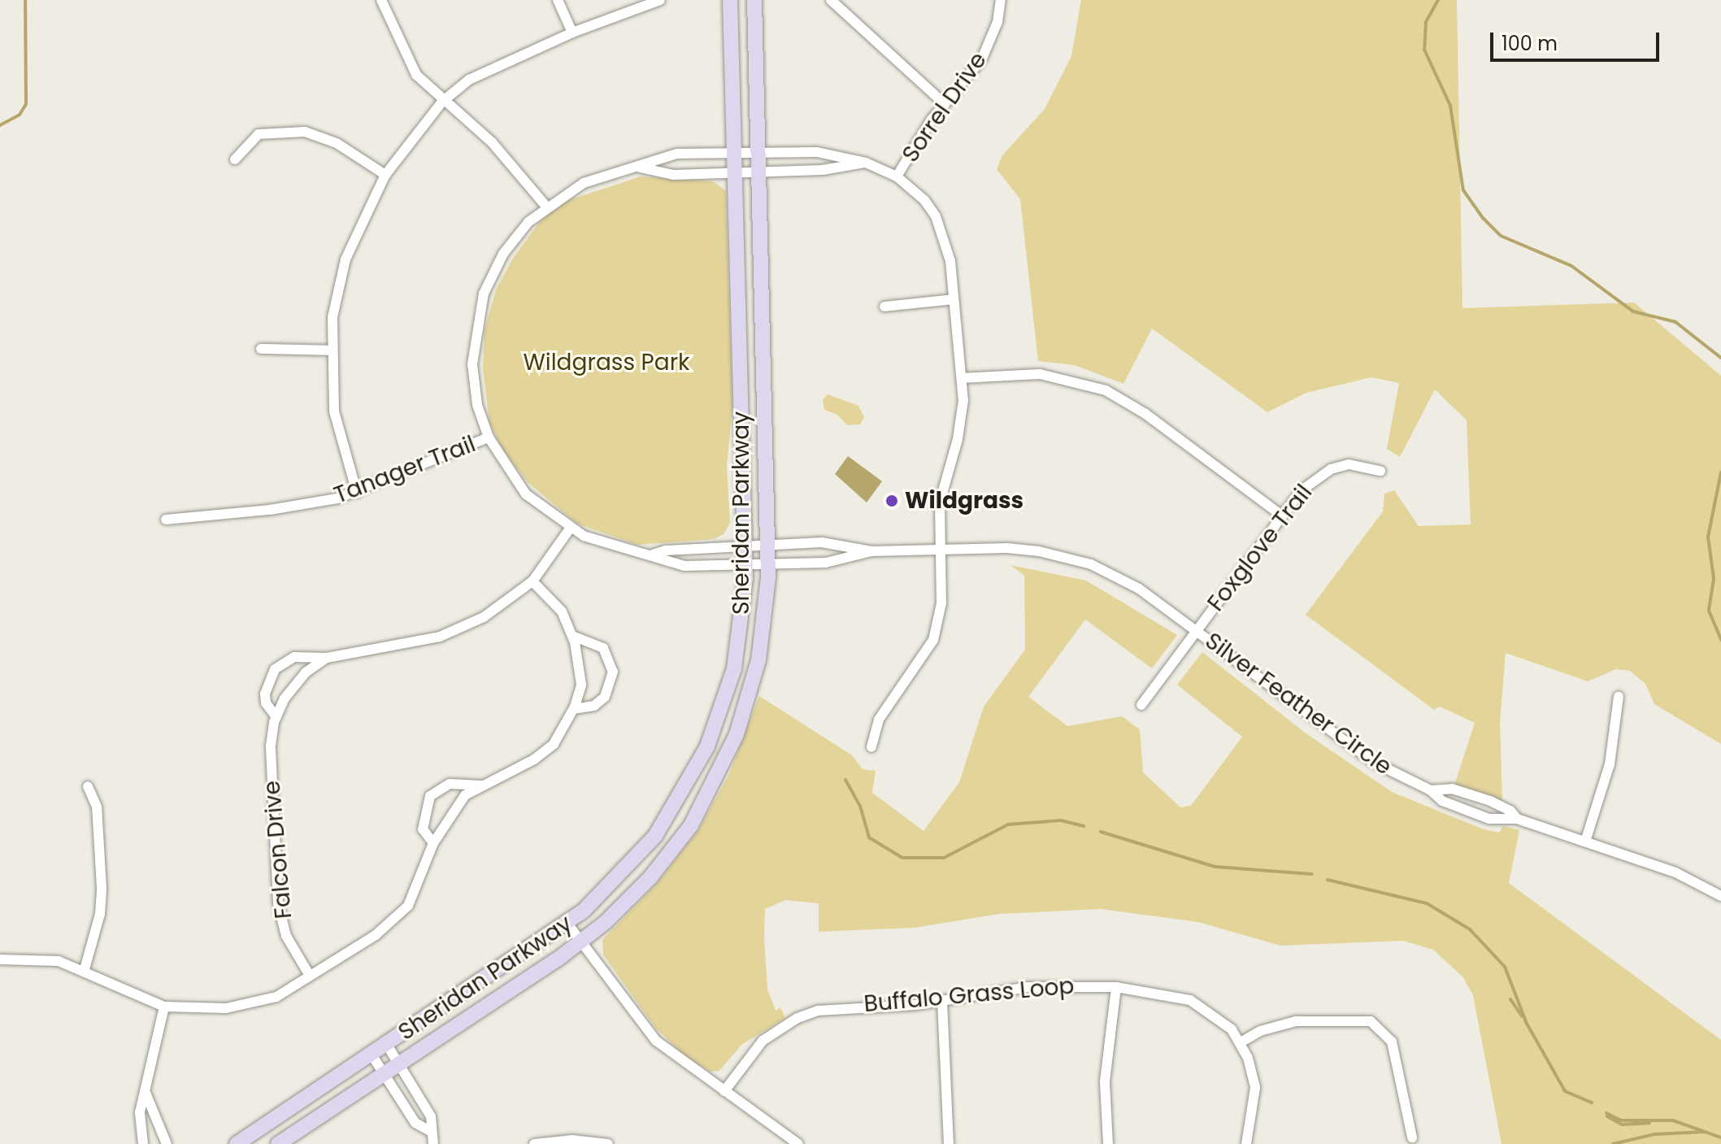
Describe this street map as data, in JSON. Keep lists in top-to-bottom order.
{
  "streets": {
    "main road": ["Sheridan Parkway"],
    "street": [
      "Sorrel Drive",
      "Tanager Trail",
      "Foxglove Trail",
      "Silver Feather Circle",
      "Falcon Drive",
      "Buffalo Grass Loop"
    ]
  },
  "crossings": [
    ["Sorrel Drive", "Silver Feather Circle"],
    ["Tanager Trail", "Silver Feather Circle"],
    ["Sheridan Parkway", "Silver Feather Circle"],
    ["Foxglove Trail", "Silver Feather Circle"],
    ["Silver Feather Circle", "Falcon Drive"]
  ],
  "parks": ["Wildgrass Park"],
  "places": ["Wildgrass"],
  "scale_bar": "100 m"
}
